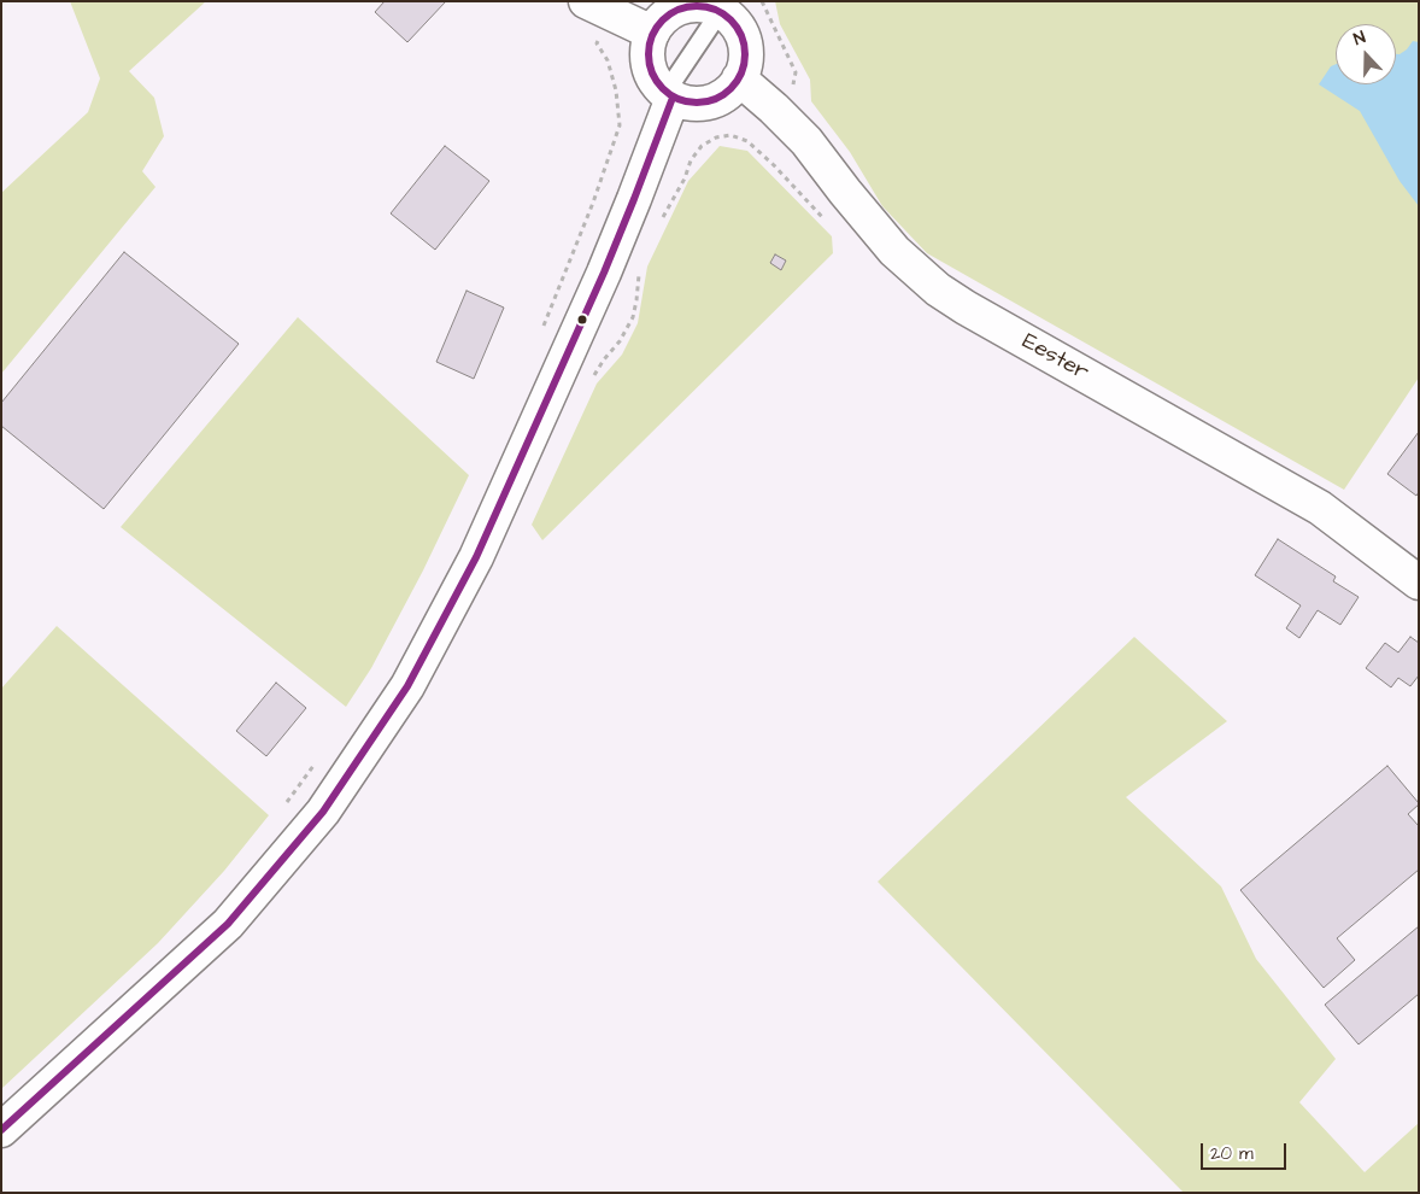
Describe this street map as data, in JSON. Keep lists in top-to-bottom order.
{
  "streets": {
    "main road": ["Eester"]
  },
  "scale_bar": "20 m",
  "north": "top"
}
